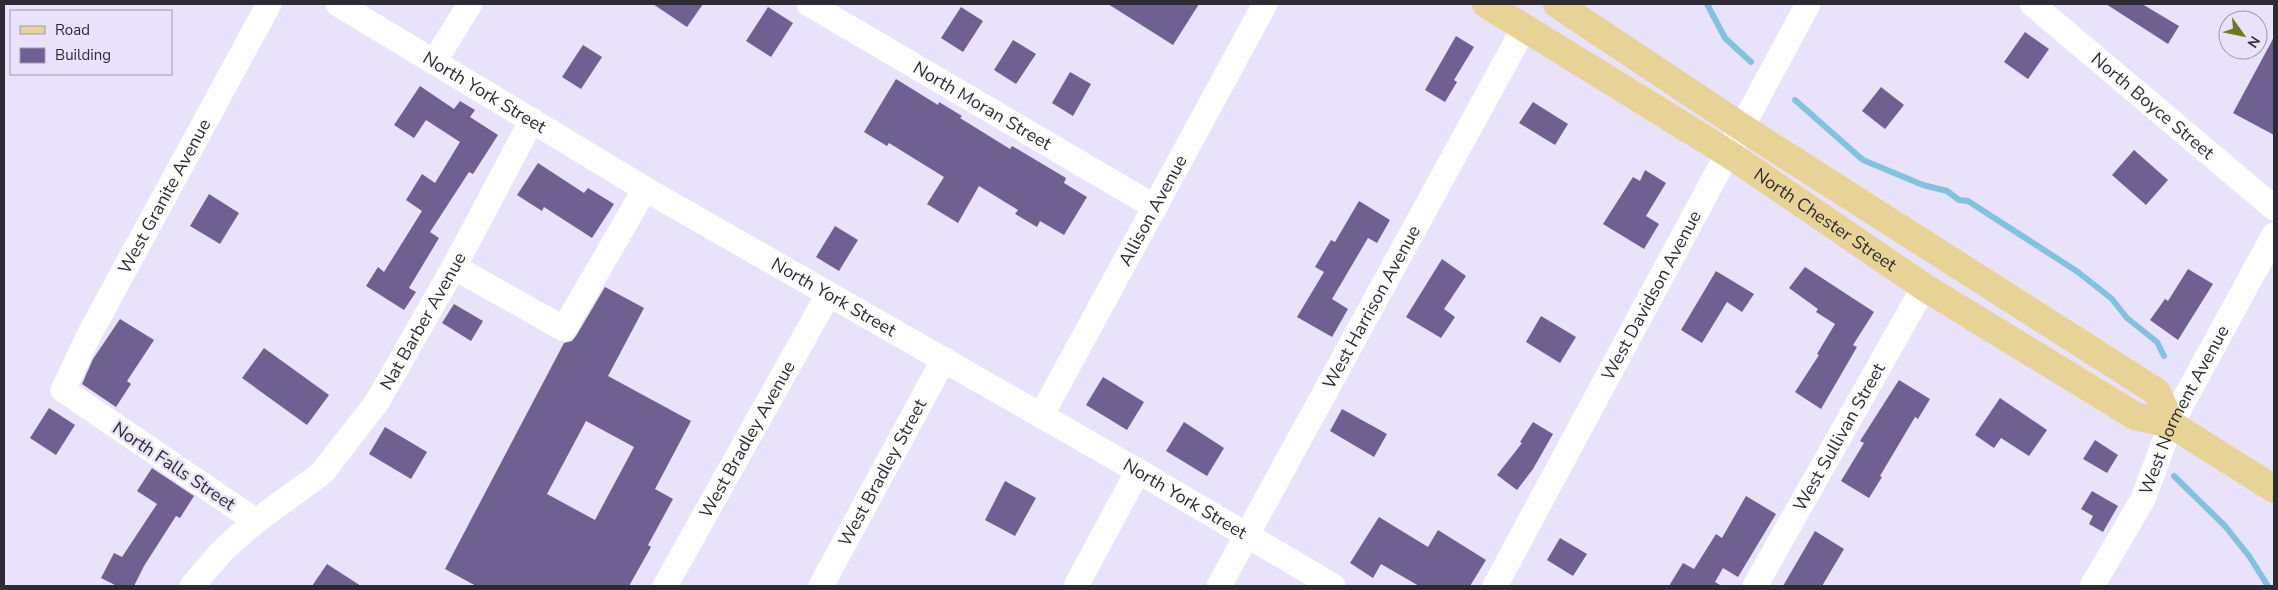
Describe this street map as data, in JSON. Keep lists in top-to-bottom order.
{
  "streets": {
    "main road": ["North Chester Street"],
    "street": [
      "North York Street",
      "North Moran Street",
      "North Boyce Street",
      "West Granite Avenue",
      "Allison Avenue",
      "West Davidson Avenue",
      "West Harrison Avenue",
      "Nat Barber Avenue",
      "West Norment Avenue",
      "West Sullivan Street",
      "West Bradley Avenue",
      "North Falls Street",
      "West Bradley Street"
    ]
  },
  "crossings": [
    ["North York Street", "Allison Avenue"],
    ["North York Street", "West Harrison Avenue"],
    ["North York Street", "Nat Barber Avenue"],
    ["North York Street", "West Bradley Avenue"],
    ["North York Street", "West Bradley Street"],
    ["North Moran Street", "Allison Avenue"],
    ["West Granite Avenue", "North Falls Street"],
    ["North Chester Street", "West Davidson Avenue"],
    ["North Chester Street", "West Harrison Avenue"],
    ["North Chester Street", "West Norment Avenue"],
    ["North Chester Street", "West Sullivan Street"],
    ["Nat Barber Avenue", "North Falls Street"]
  ],
  "legend": ["Road", "Building"],
  "north": "bottom right"
}
